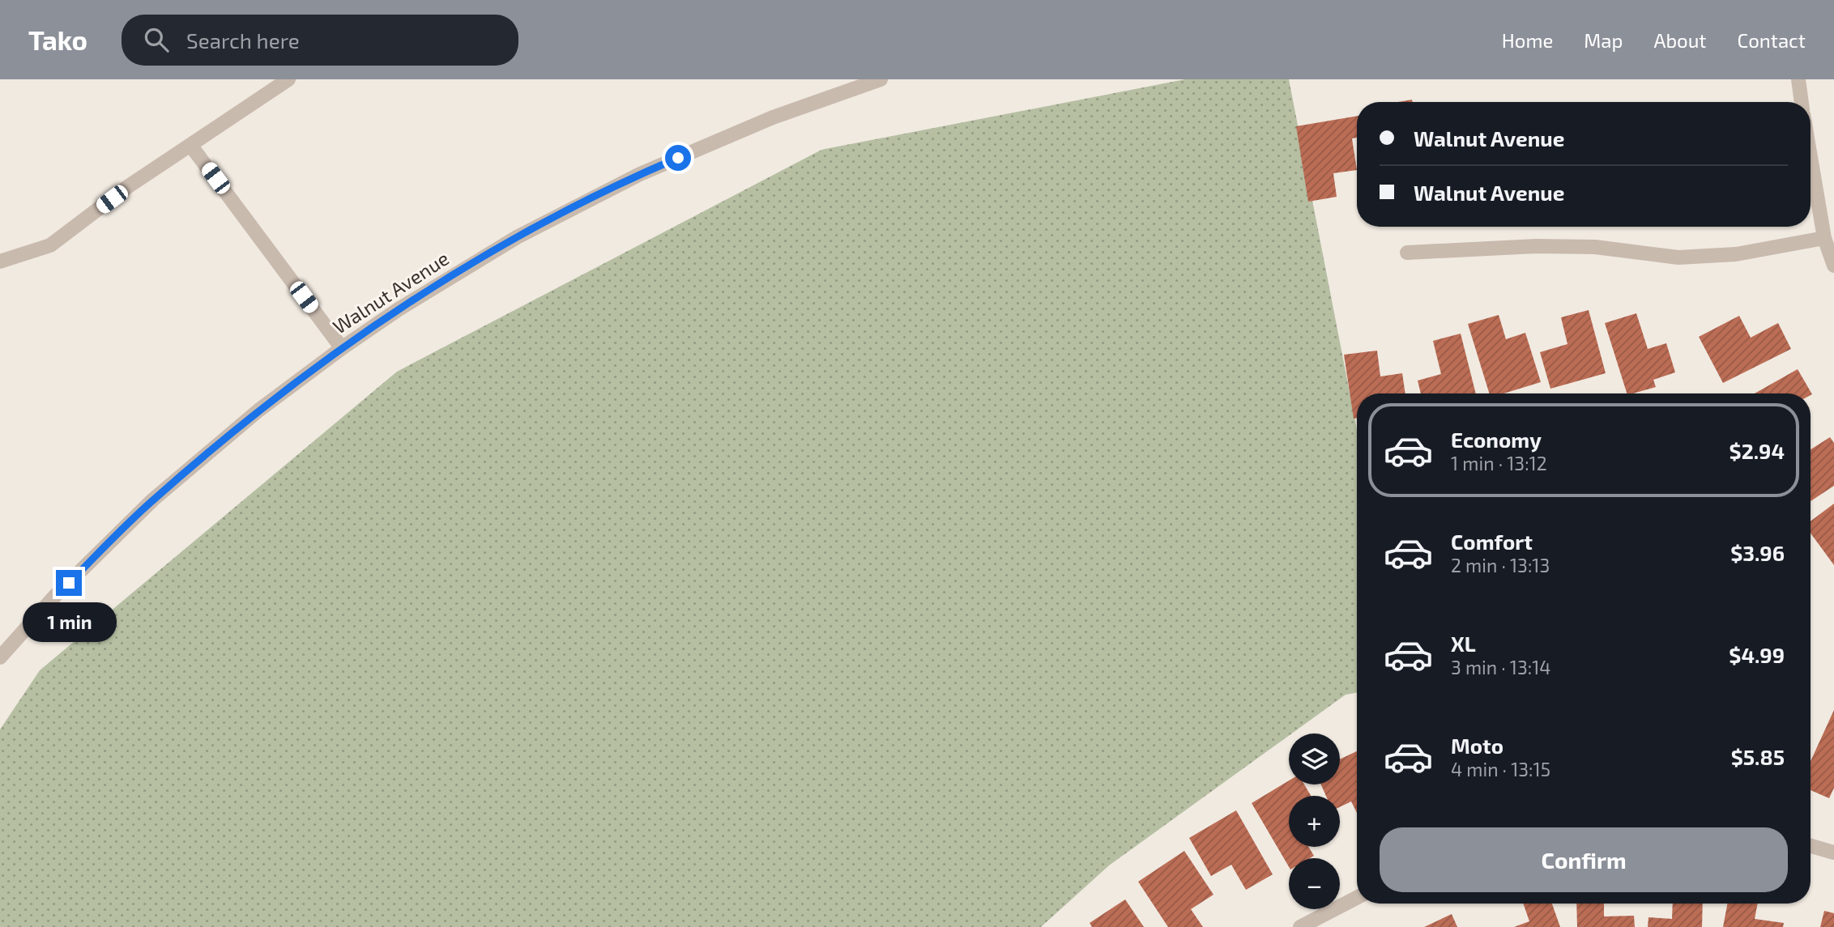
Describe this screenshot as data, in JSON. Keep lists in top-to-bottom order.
{
  "streets": {
    "street": ["Walnut Avenue"]
  },
  "page": {
    "header": "Tako",
    "search": "Search here",
    "nav": [
      "Home",
      "Map",
      "About",
      "Contact"
    ],
    "banner": ["Walnut Avenue", "Walnut Avenue"],
    "list": [
      {
        "name": "Economy",
        "note": "1 min · 13:12",
        "value": "$2.94"
      },
      {
        "name": "Comfort",
        "note": "2 min · 13:13",
        "value": "$3.96"
      },
      {
        "name": "XL",
        "note": "3 min · 13:14",
        "value": "$4.99"
      },
      {
        "name": "Moto",
        "note": "4 min · 13:15",
        "value": "$5.85"
      }
    ],
    "bubble": "1 min",
    "map_buttons": ["+", "−"],
    "buttons": "Confirm"
  }
}
